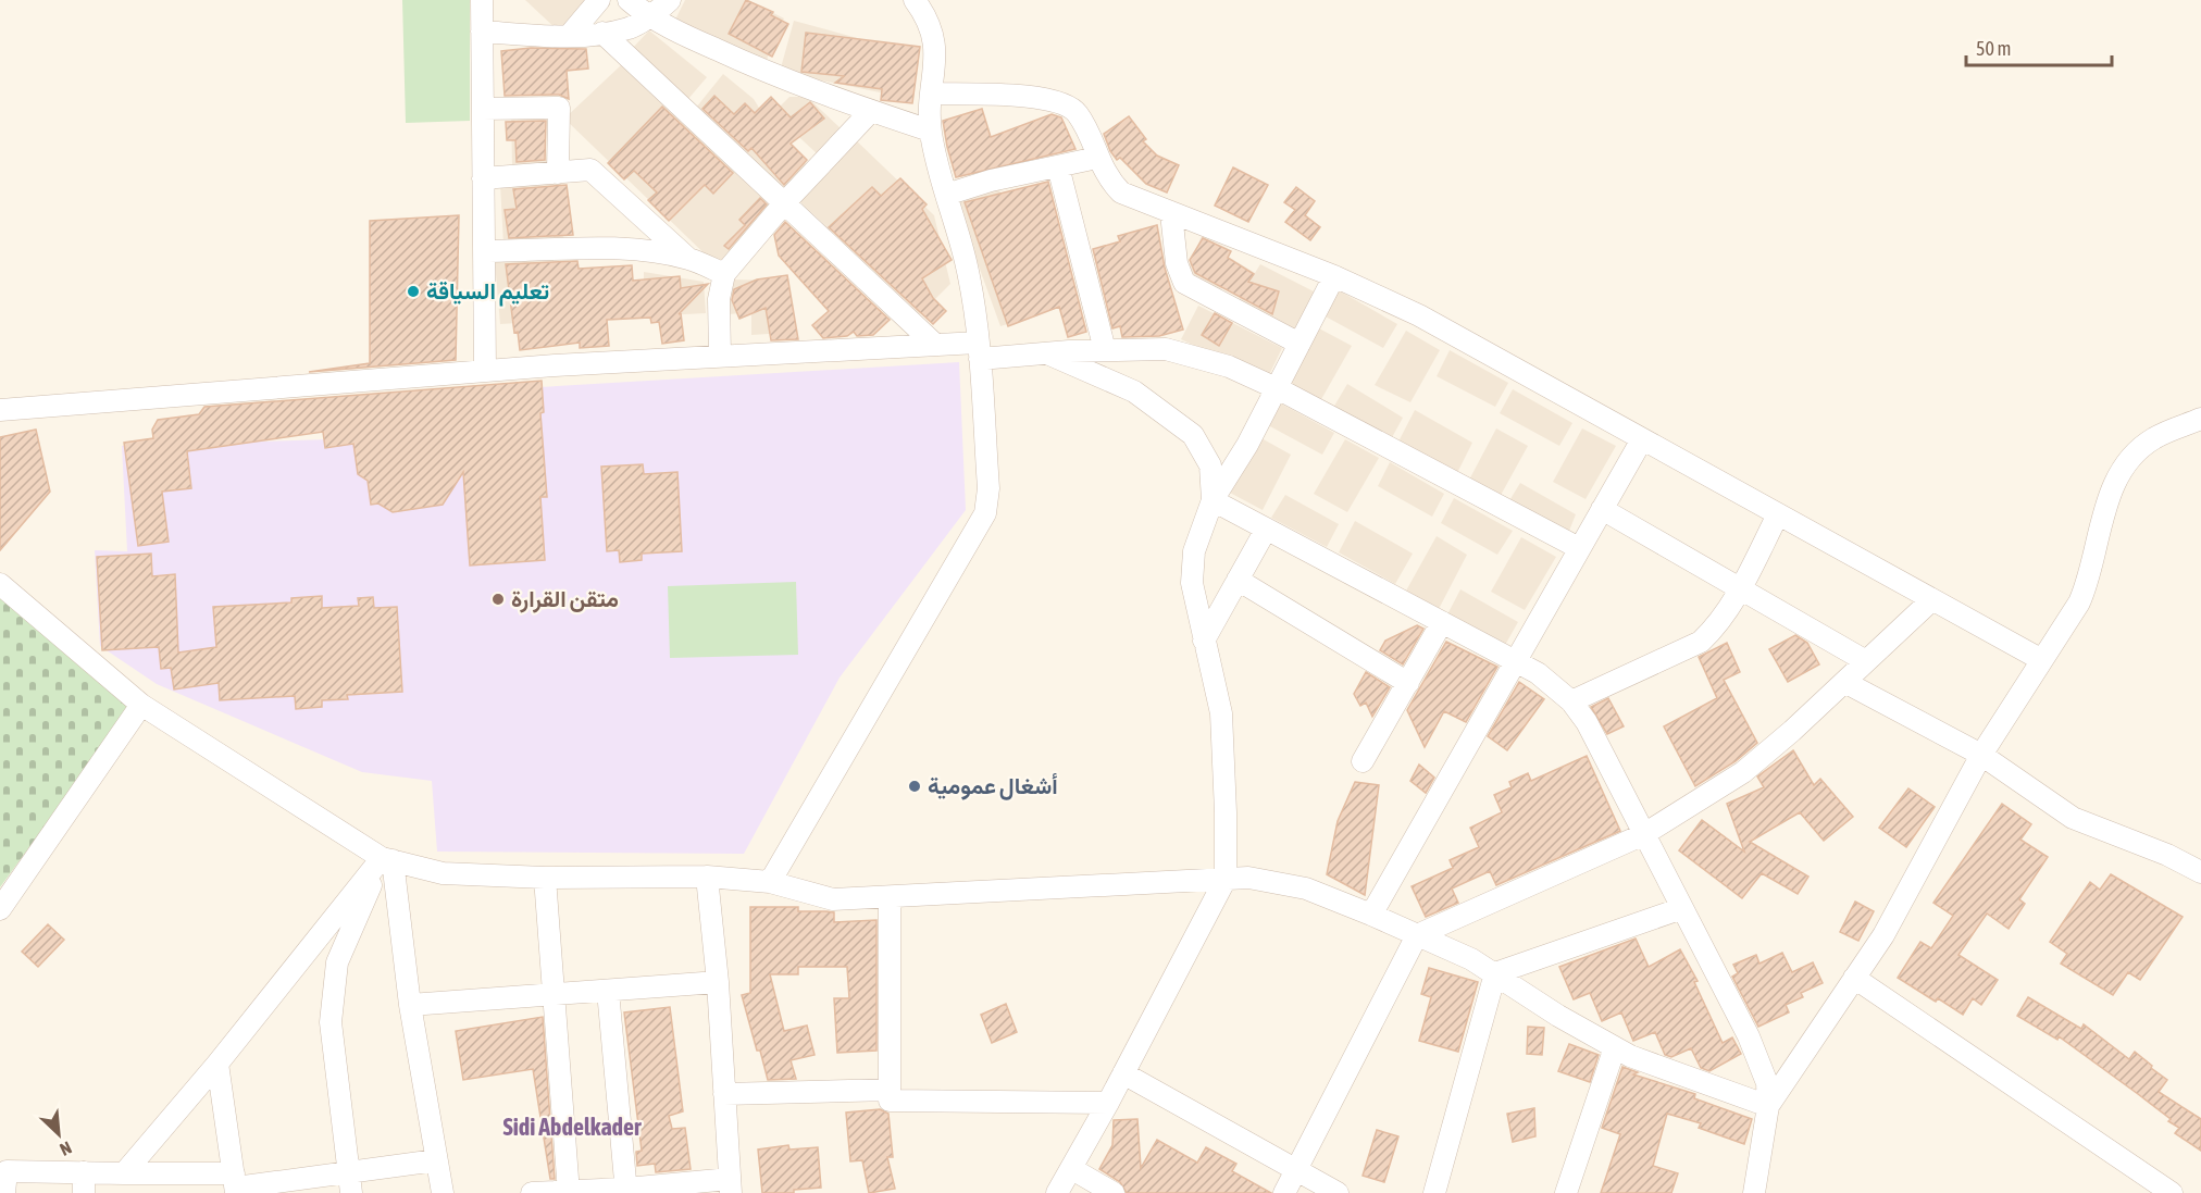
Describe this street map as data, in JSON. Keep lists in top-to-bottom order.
{
  "districts": ["Sidi Abdelkader"],
  "places": ["تعليم السياقة", "متقن القرارة", "أشغال عمومية"],
  "scale_bar": "50 m",
  "north": "bottom right"
}
